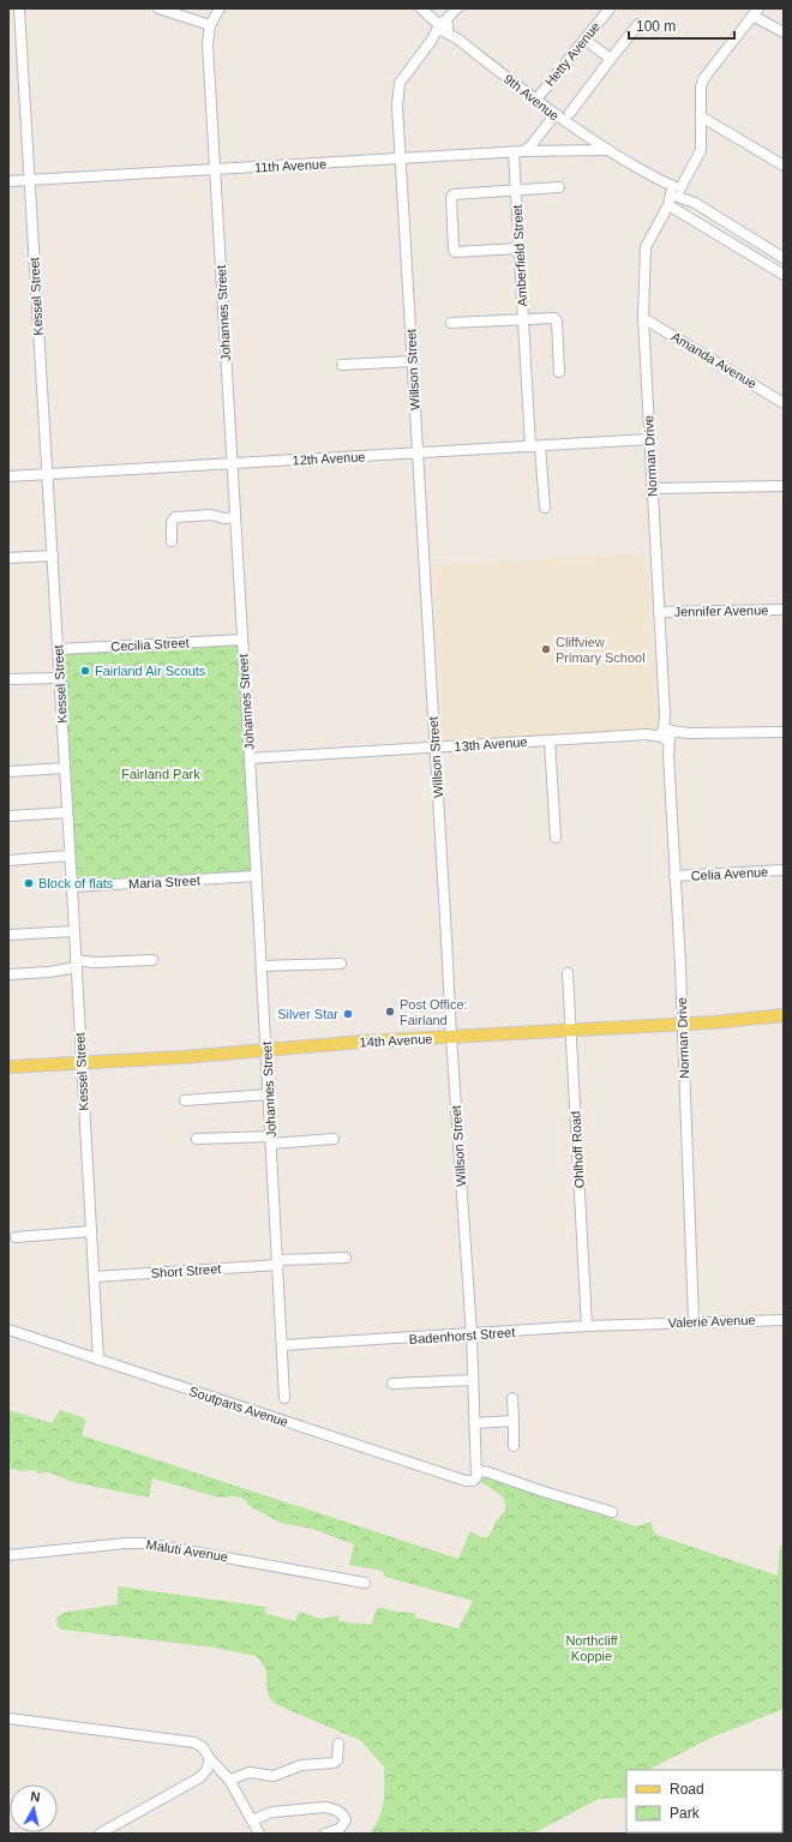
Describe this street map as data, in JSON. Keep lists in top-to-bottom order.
{
  "streets": {
    "main road": ["14th Avenue"],
    "street": [
      "Hetty Avenue",
      "9th Avenue",
      "11th Avenue",
      "Amberfield Street",
      "Kessel Street",
      "Johannes Street",
      "Amanda Avenue",
      "Willson Street",
      "Norman Drive",
      "12th Avenue",
      "Jennifer Avenue",
      "Cecilia Street",
      "13th Avenue",
      "Celia Avenue",
      "Maria Street",
      "Ohlhoff Road",
      "Short Street",
      "Valerie Avenue",
      "Badenhorst Street",
      "Soutpans Avenue",
      "Maluti Avenue"
    ]
  },
  "crossings": [
    ["Hetty Avenue", "9th Avenue"],
    ["9th Avenue", "11th Avenue"],
    ["9th Avenue", "Willson Street"],
    ["9th Avenue", "Norman Drive"],
    ["11th Avenue", "Amberfield Street"],
    ["11th Avenue", "Kessel Street"],
    ["11th Avenue", "Johannes Street"],
    ["11th Avenue", "Willson Street"],
    ["Amberfield Street", "12th Avenue"],
    ["Kessel Street", "12th Avenue"],
    ["Kessel Street", "Cecilia Street"],
    ["Kessel Street", "Maria Street"],
    ["Kessel Street", "14th Avenue"],
    ["Kessel Street", "Short Street"],
    ["Kessel Street", "Soutpans Avenue"],
    ["Johannes Street", "12th Avenue"],
    ["Johannes Street", "Cecilia Street"],
    ["Johannes Street", "13th Avenue"],
    ["Johannes Street", "Maria Street"],
    ["Johannes Street", "14th Avenue"],
    ["Johannes Street", "Short Street"],
    ["Johannes Street", "Badenhorst Street"],
    ["Amanda Avenue", "Norman Drive"],
    ["Willson Street", "12th Avenue"],
    ["Willson Street", "13th Avenue"],
    ["Willson Street", "14th Avenue"],
    ["Willson Street", "Badenhorst Street"],
    ["Willson Street", "Soutpans Avenue"],
    ["Norman Drive", "12th Avenue"],
    ["Norman Drive", "Jennifer Avenue"],
    ["Norman Drive", "13th Avenue"],
    ["Norman Drive", "Celia Avenue"],
    ["Norman Drive", "14th Avenue"],
    ["Norman Drive", "Valerie Avenue"],
    ["14th Avenue", "Ohlhoff Road"],
    ["Ohlhoff Road", "Badenhorst Street"],
    ["Valerie Avenue", "Badenhorst Street"]
  ],
  "parks": ["Fairland Park", "Northcliff Koppie"],
  "places": [
    "Cliffview Primary School",
    "Fairland Air Scouts",
    "Block of flats",
    "Post Office: Fairland",
    "Silver Star"
  ],
  "legend": ["Road", "Park"],
  "scale_bar": "100 m",
  "north": "top"
}
